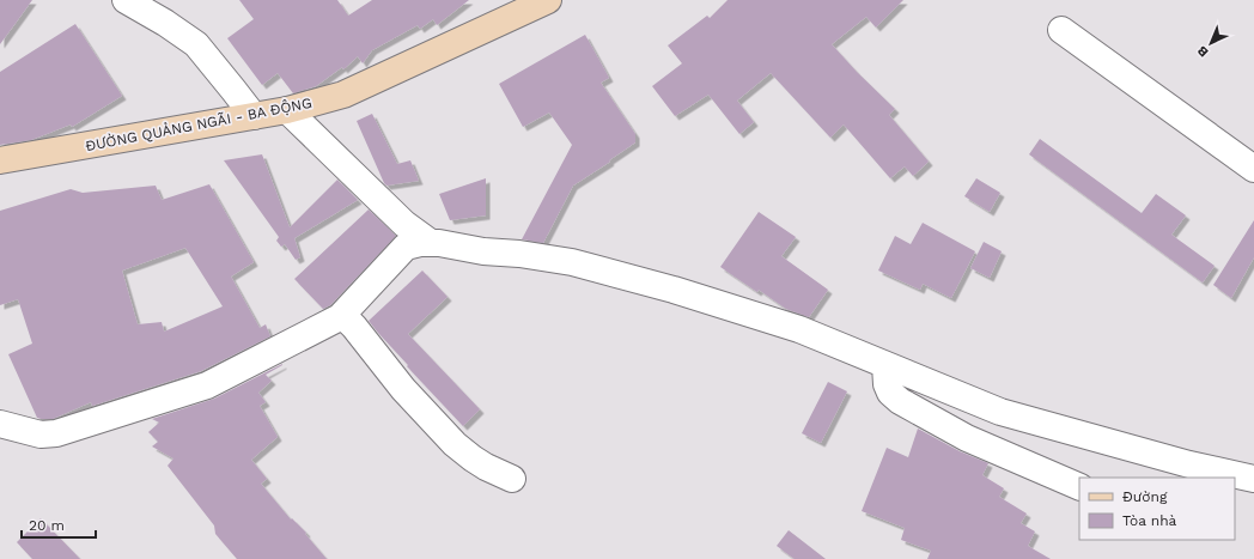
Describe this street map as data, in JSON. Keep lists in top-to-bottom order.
{
  "streets": {
    "main road": ["ĐƯỜNG QUẢNG NGÃI - BA ĐỘNG"]
  },
  "legend": ["Đường", "Tòa nhà"],
  "scale_bar": "20 m",
  "north": "bottom left"
}
